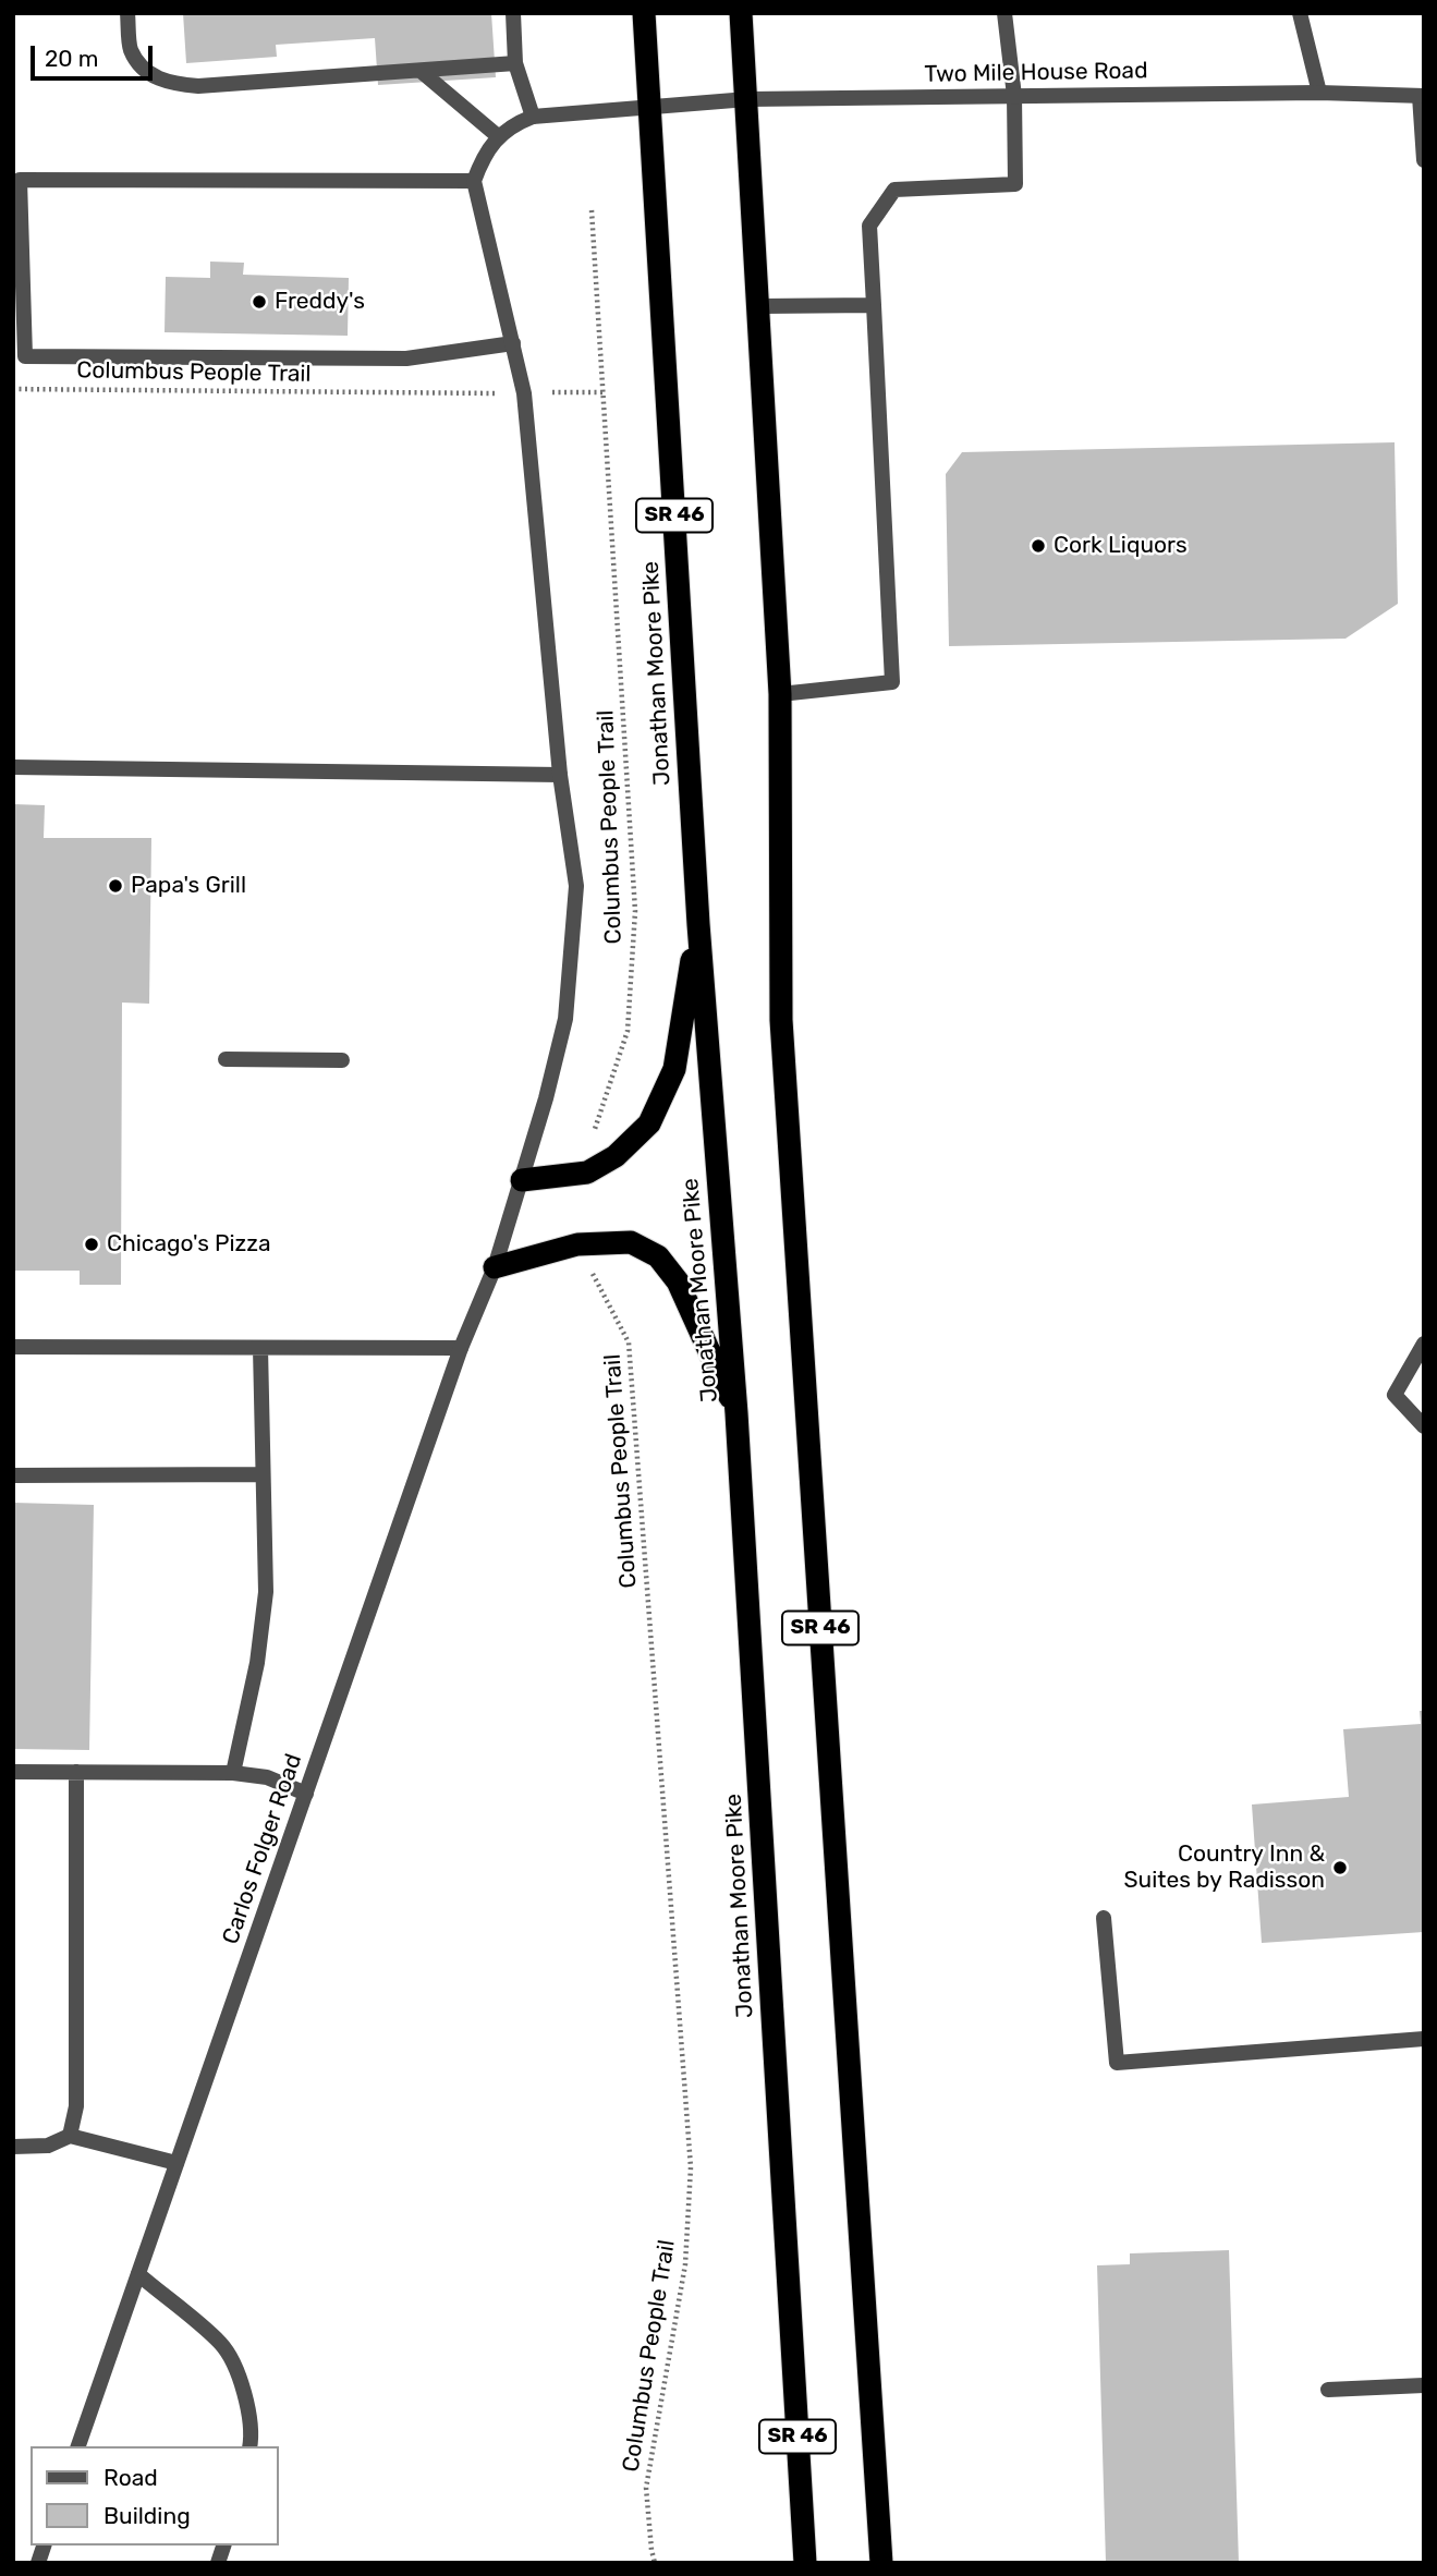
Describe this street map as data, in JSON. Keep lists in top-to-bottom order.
{
  "streets": {
    "highway": ["SR 46", "Jonathan Moore Pike"],
    "street": ["Two Mile House Road", "Carlos Folger Road"],
    "path": ["Columbus People Trail"]
  },
  "crossings": [
    ["Two Mile House Road", "SR 46"],
    ["Two Mile House Road", "Jonathan Moore Pike"],
    ["Columbus People Trail", "Carlos Folger Road"]
  ],
  "places": [
    "Freddy's",
    "Cork Liquors",
    "Papa's Grill",
    "Chicago's Pizza",
    "Country Inn & Suites by Radisson"
  ],
  "legend": ["Road", "Building"],
  "scale_bar": "20 m"
}
